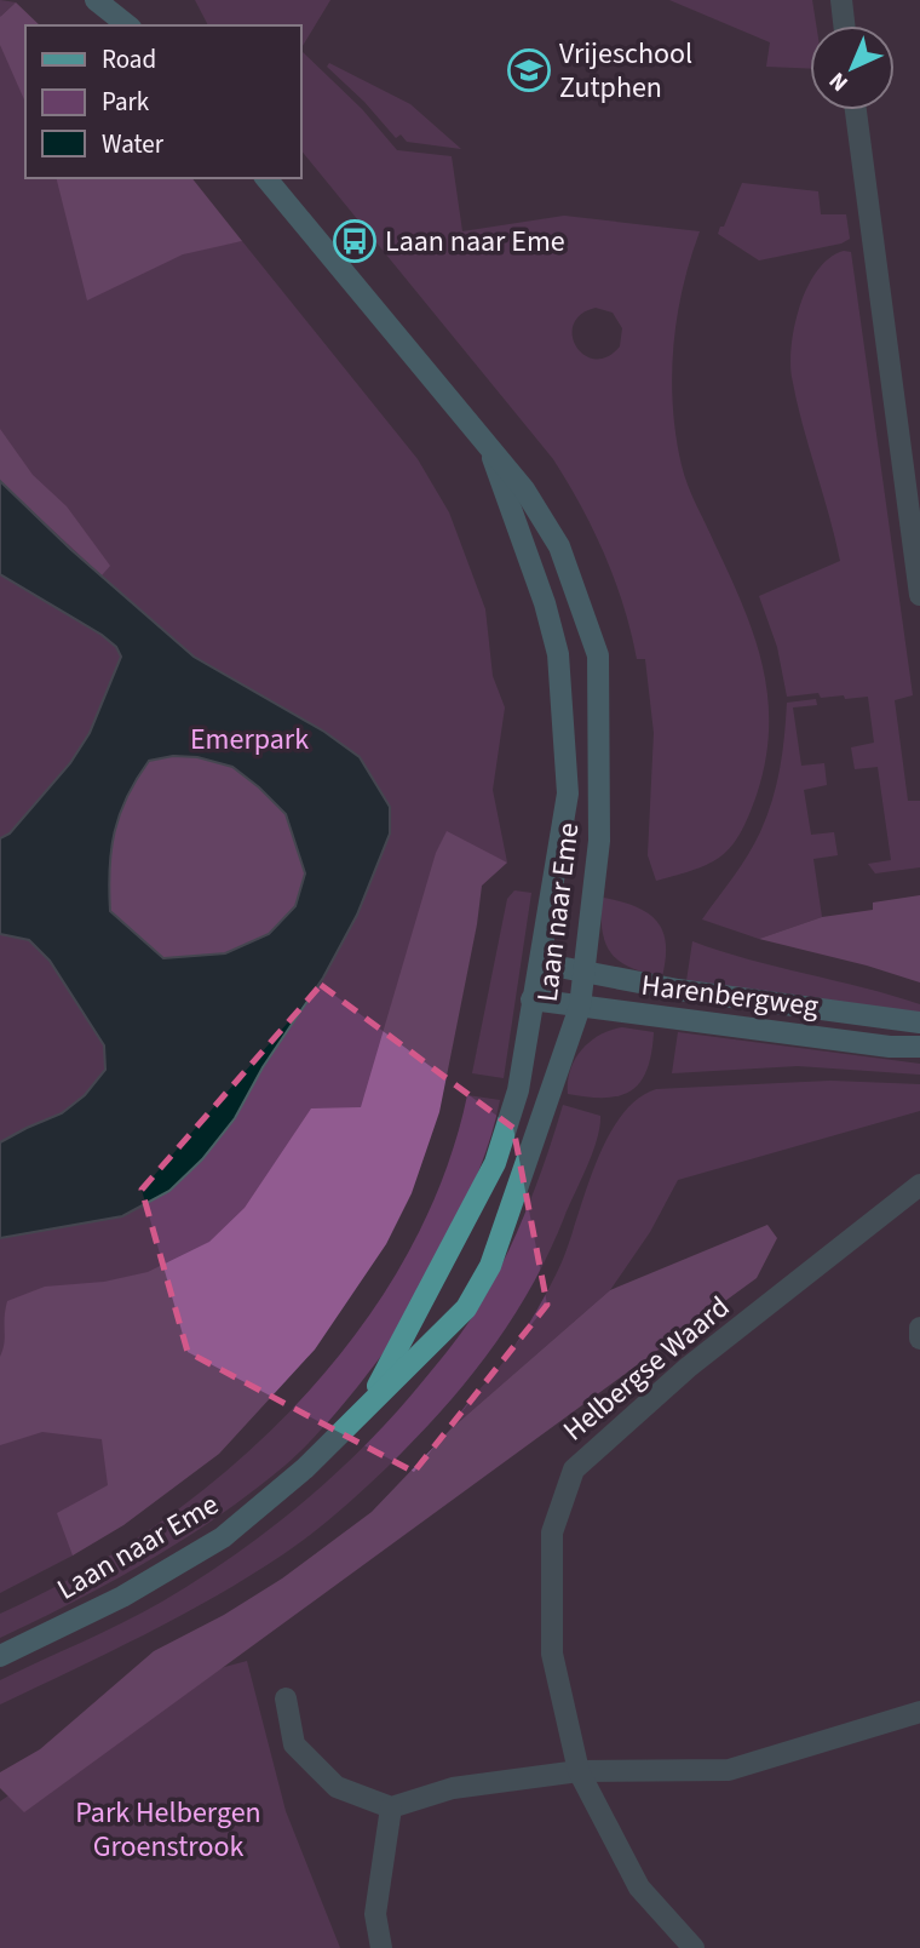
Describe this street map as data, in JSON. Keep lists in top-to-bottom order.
{
  "streets": {
    "street": ["Laan naar Eme", "Harenbergweg", "Helbergse Waard"]
  },
  "crossings": [
    ["Laan naar Eme", "Harenbergweg"]
  ],
  "parks": ["Emerpark", "Park Helbergen Groenstrook"],
  "places": {
    "school or university": ["Vrijeschool Zutphen"],
    "bus stop": ["Laan naar Eme"]
  },
  "legend": ["Road", "Park", "Water"],
  "north": "bottom left"
}
